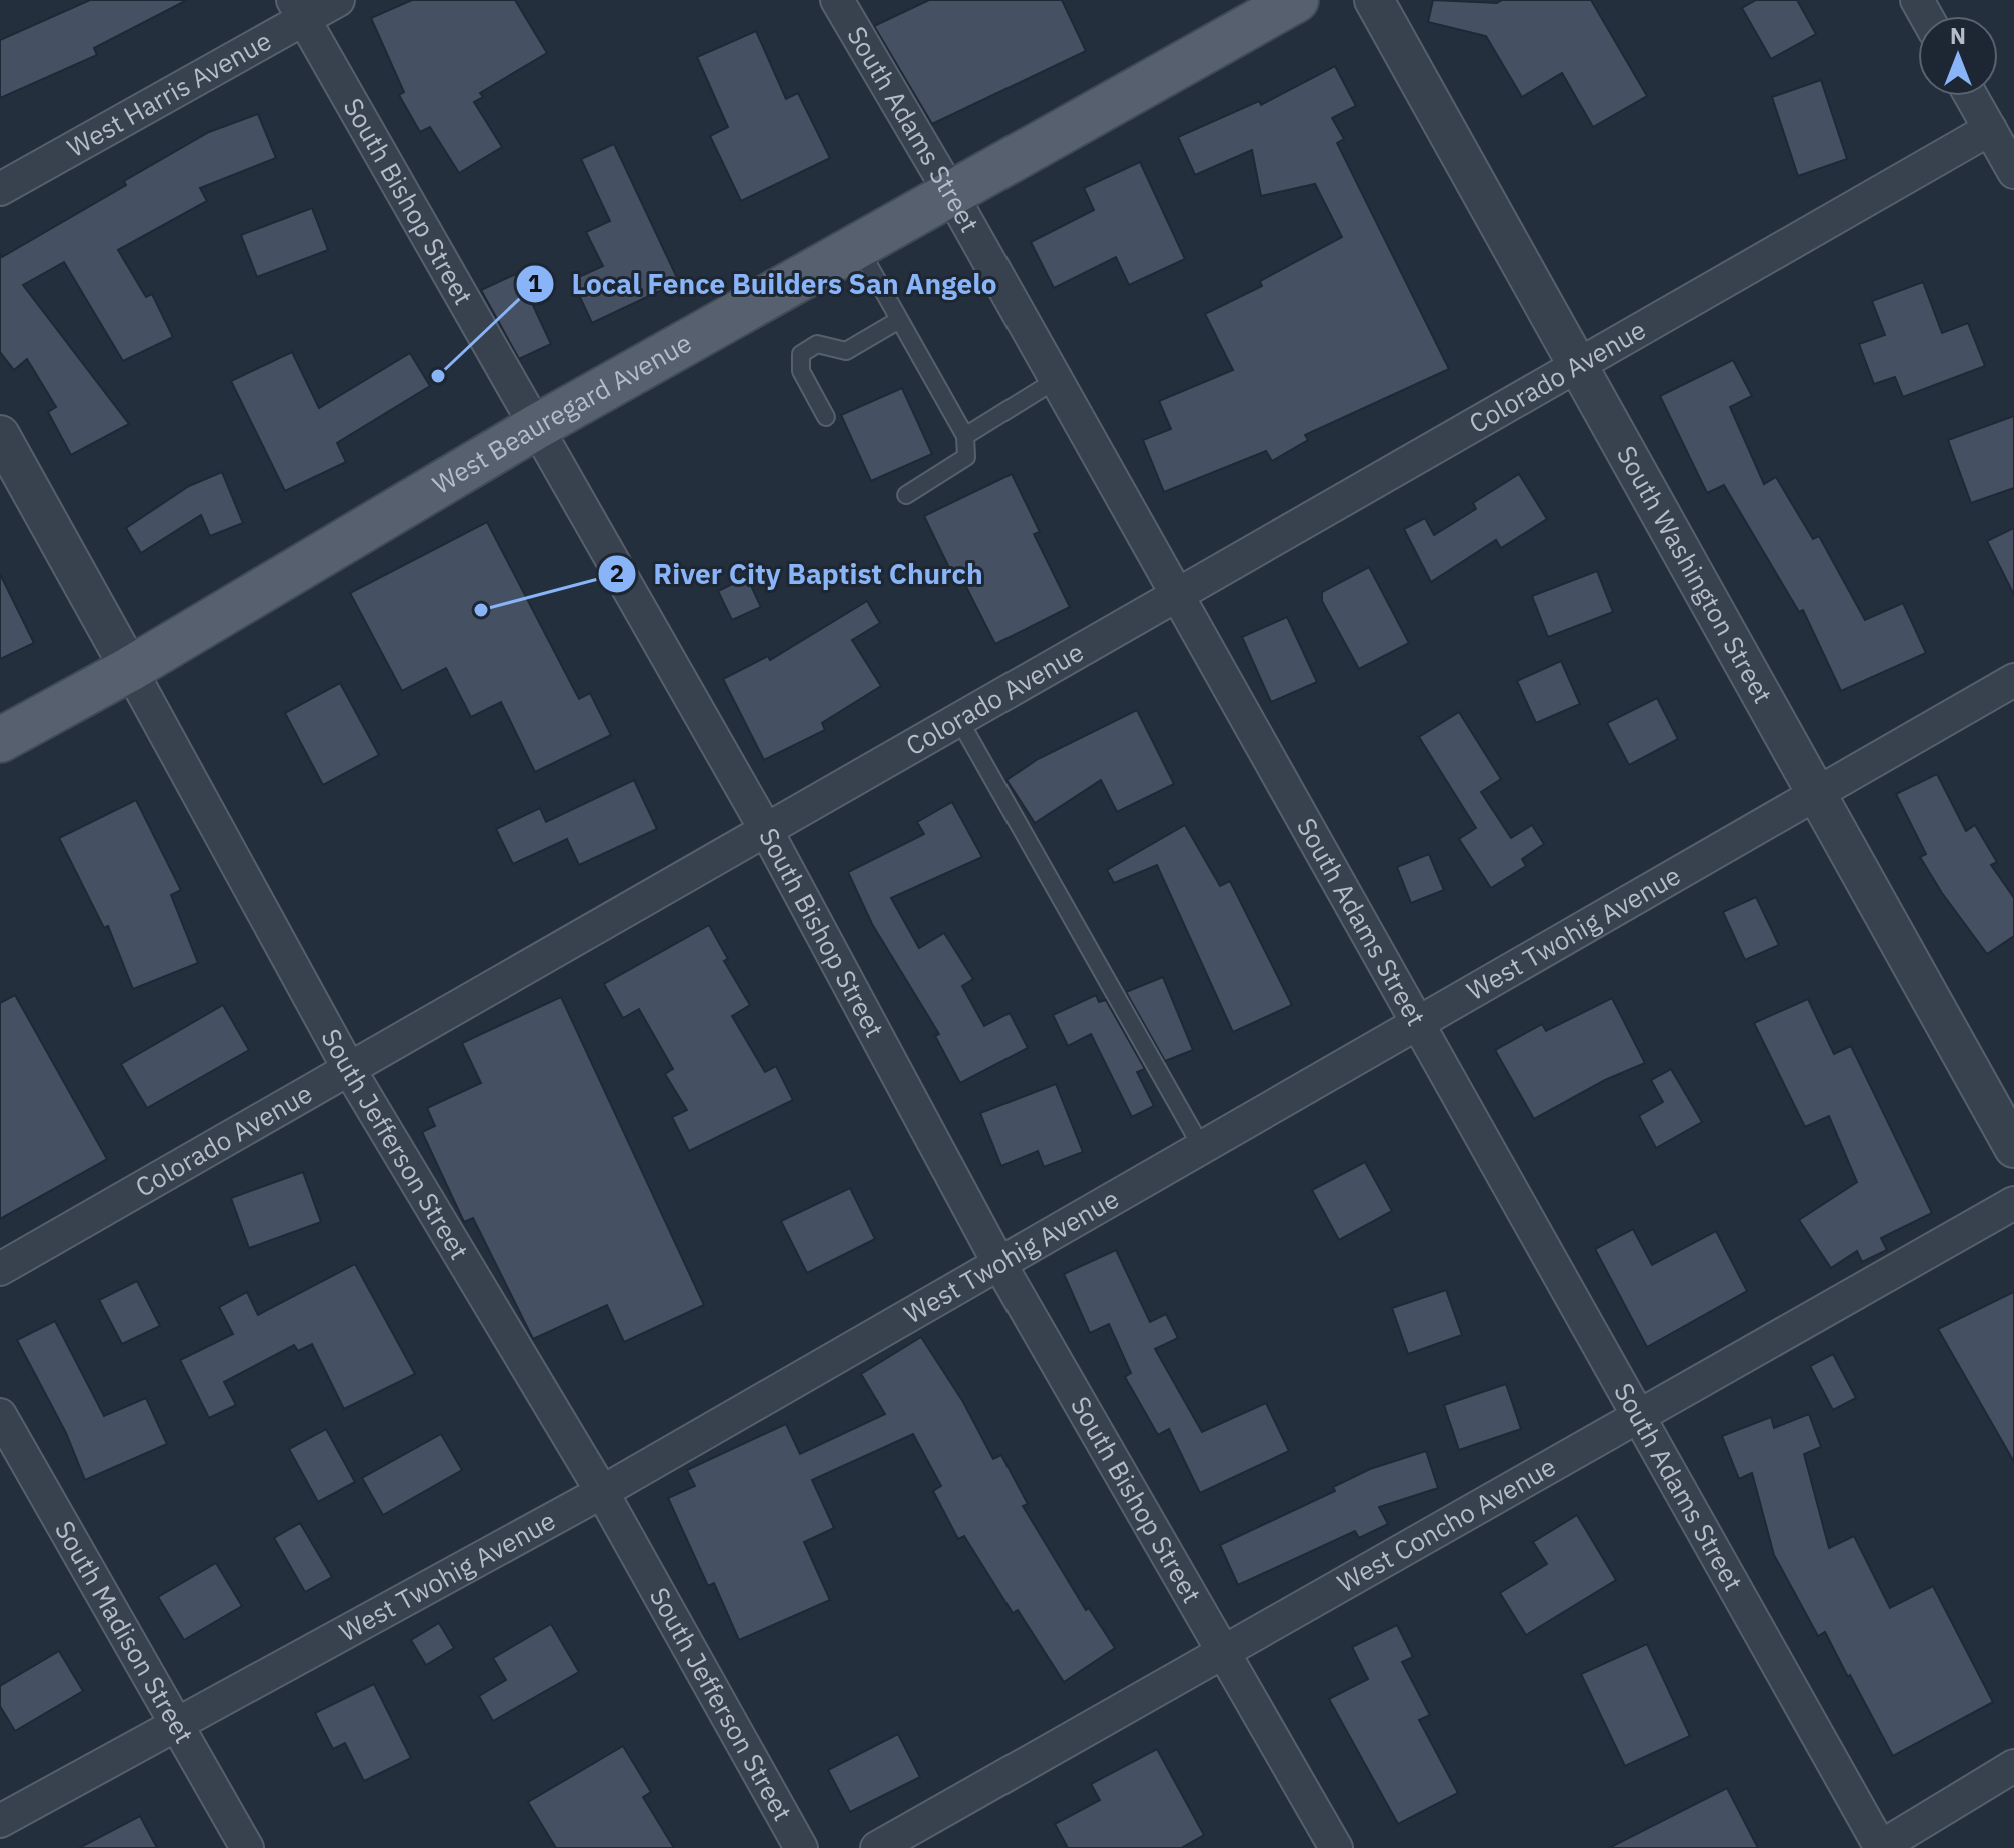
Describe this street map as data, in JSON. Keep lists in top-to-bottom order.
{
  "streets": {
    "main road": ["West Beauregard Avenue"],
    "street": [
      "West Harris Avenue",
      "South Adams Street",
      "South Bishop Street",
      "Colorado Avenue",
      "South Washington Street",
      "West Twohig Avenue",
      "South Jefferson Street",
      "West Concho Avenue",
      "South Madison Street"
    ]
  },
  "crossings": [
    ["West Harris Avenue", "South Bishop Street"],
    ["South Adams Street", "Colorado Avenue"],
    ["South Adams Street", "West Beauregard Avenue"],
    ["South Adams Street", "West Twohig Avenue"],
    ["South Adams Street", "West Concho Avenue"],
    ["South Bishop Street", "Colorado Avenue"],
    ["South Bishop Street", "West Beauregard Avenue"],
    ["South Bishop Street", "West Twohig Avenue"],
    ["South Bishop Street", "West Concho Avenue"],
    ["Colorado Avenue", "South Washington Street"],
    ["Colorado Avenue", "South Jefferson Street"],
    ["West Beauregard Avenue", "South Jefferson Street"],
    ["South Washington Street", "West Twohig Avenue"],
    ["West Twohig Avenue", "South Jefferson Street"],
    ["West Twohig Avenue", "South Madison Street"]
  ],
  "places": ["Local Fence Builders San Angelo", "River City Baptist Church"],
  "north": "top"
}
